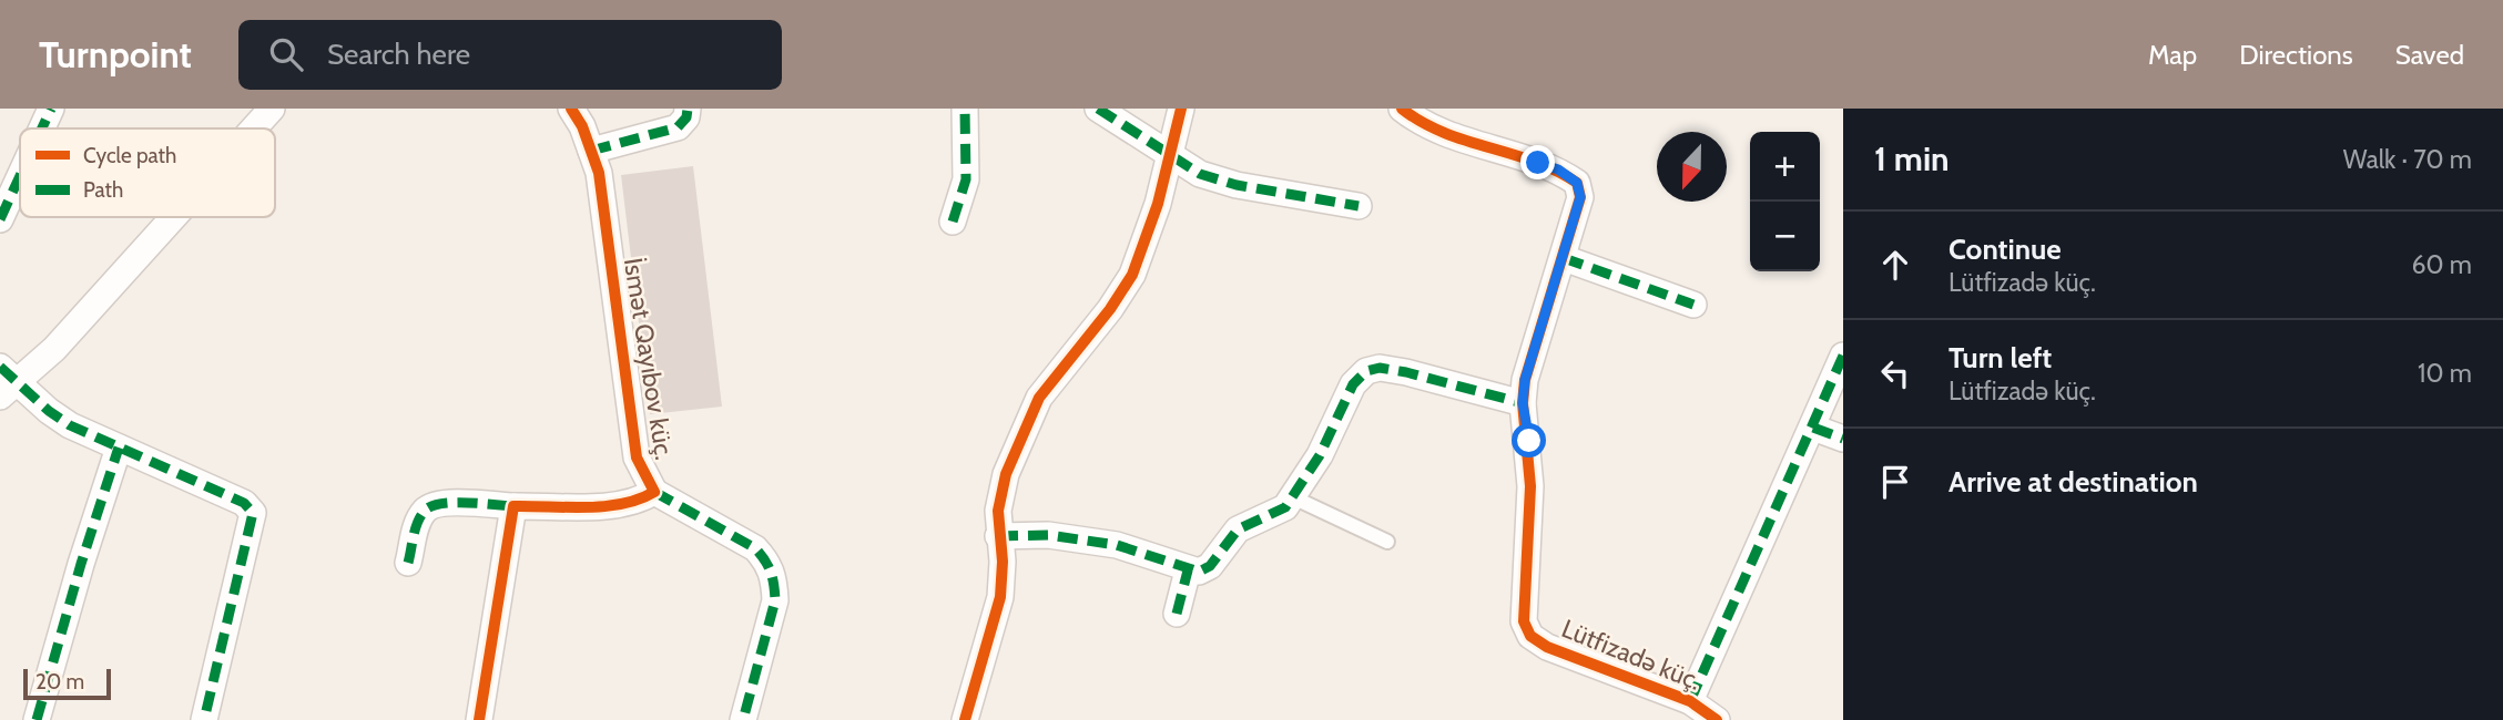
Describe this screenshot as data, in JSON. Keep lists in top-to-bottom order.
{
  "streets": {
    "street": ["İsmət Qayıbov küç.", "Lütfizadə küç."]
  },
  "legend": ["Cycle path", "Path"],
  "scale_bar": "20 m",
  "north": "bottom",
  "page": {
    "header": "Turnpoint",
    "search": "Search here",
    "nav": ["Map", "Directions", "Saved"],
    "heading": ["1 min", "Walk · 70 m"],
    "map_buttons": ["+", "−"],
    "list": [
      ["Continue", "Lütfizadə küç.", "60 m"],
      ["Turn left", "Lütfizadə küç.", "10 m"],
      "Arrive at destination"
    ],
    "scale": "20 m"
  }
}
